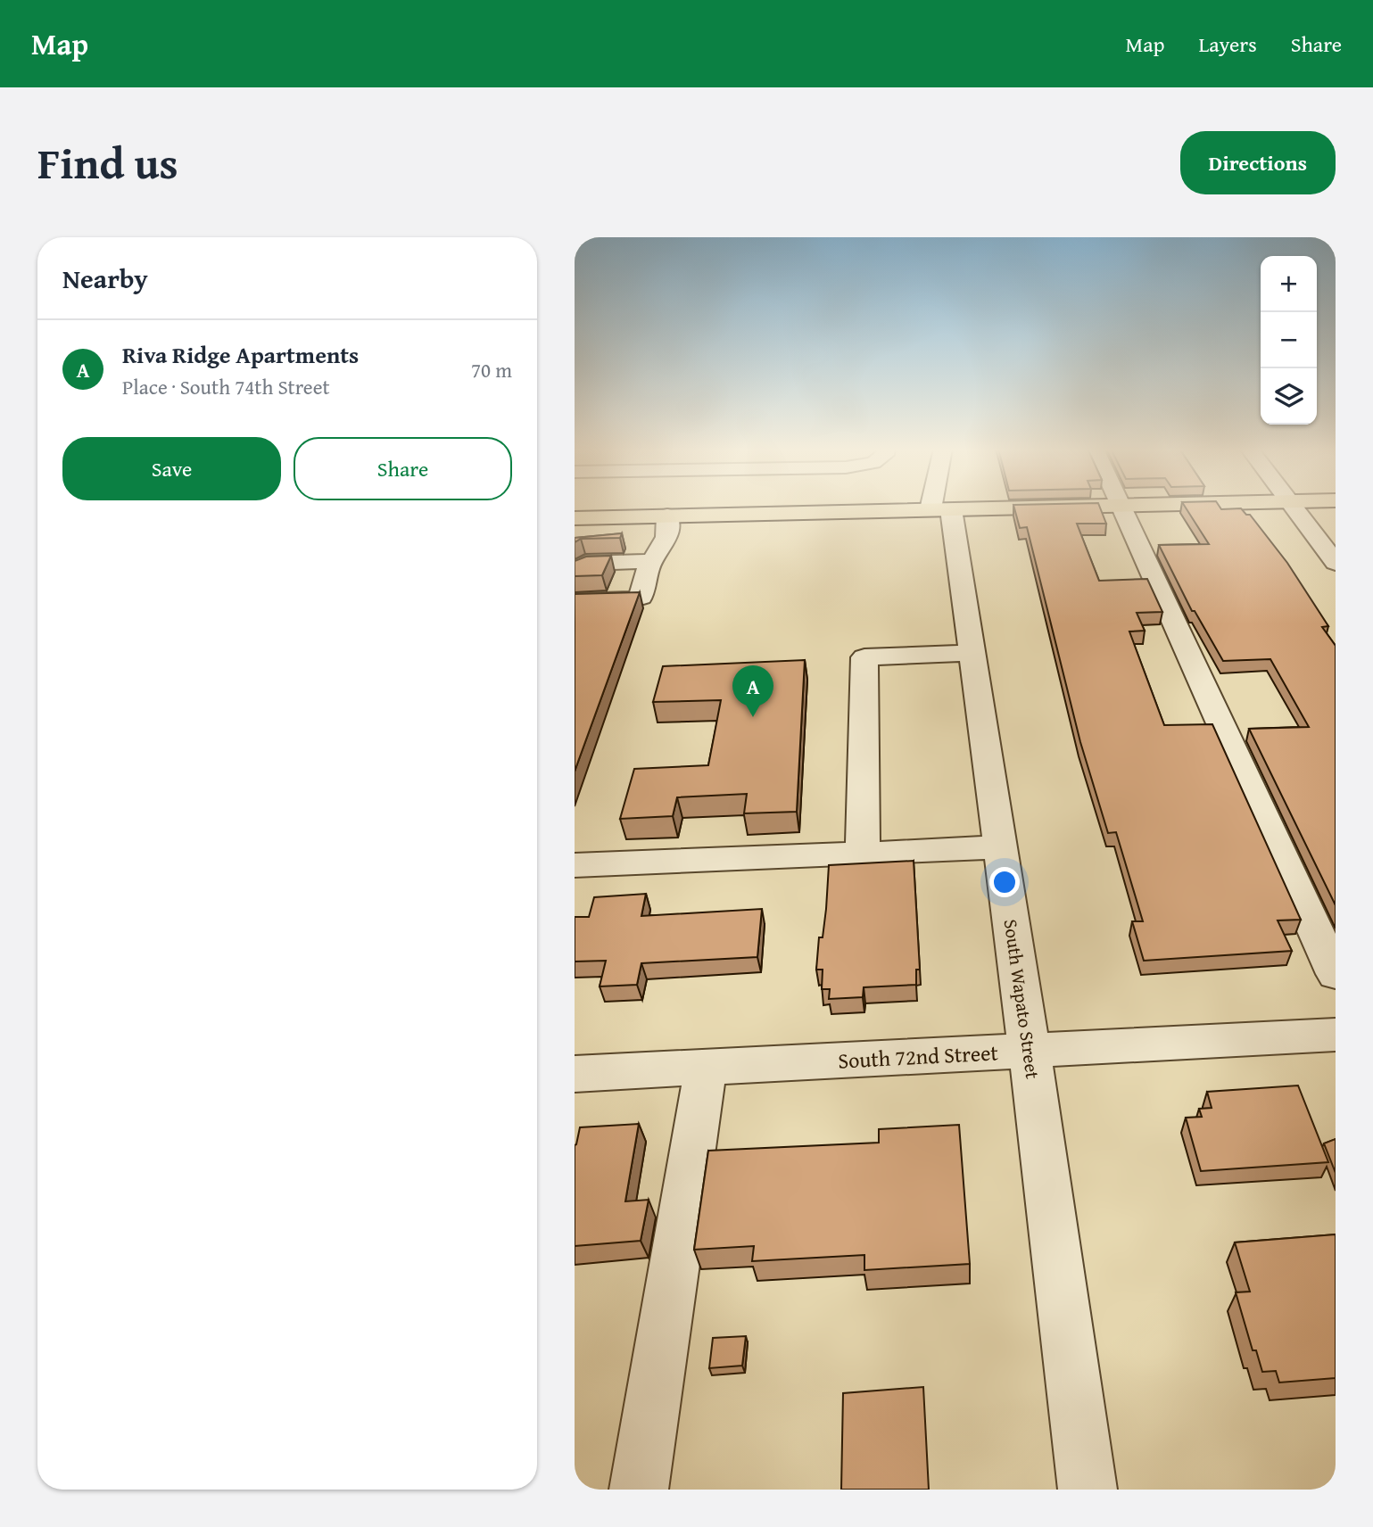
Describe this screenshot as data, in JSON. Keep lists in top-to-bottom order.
{
  "streets": {
    "street": ["South Wapato Street", "South 72nd Street"]
  },
  "crossings": [
    ["South Wapato Street", "South 72nd Street"]
  ],
  "page": {
    "header": "Map",
    "nav": ["Map", "Layers", "Share"],
    "title": "Find us",
    "buttons": [
      "Directions",
      ["Save", "Share"]
    ],
    "heading": "Nearby",
    "map_buttons": ["+", "−"],
    "list": [
      {
        "mark": "A",
        "name": "Riva Ridge Apartments",
        "note": "Place · South 74th Street",
        "value": "70 m"
      }
    ],
    "pins": "A"
  }
}
